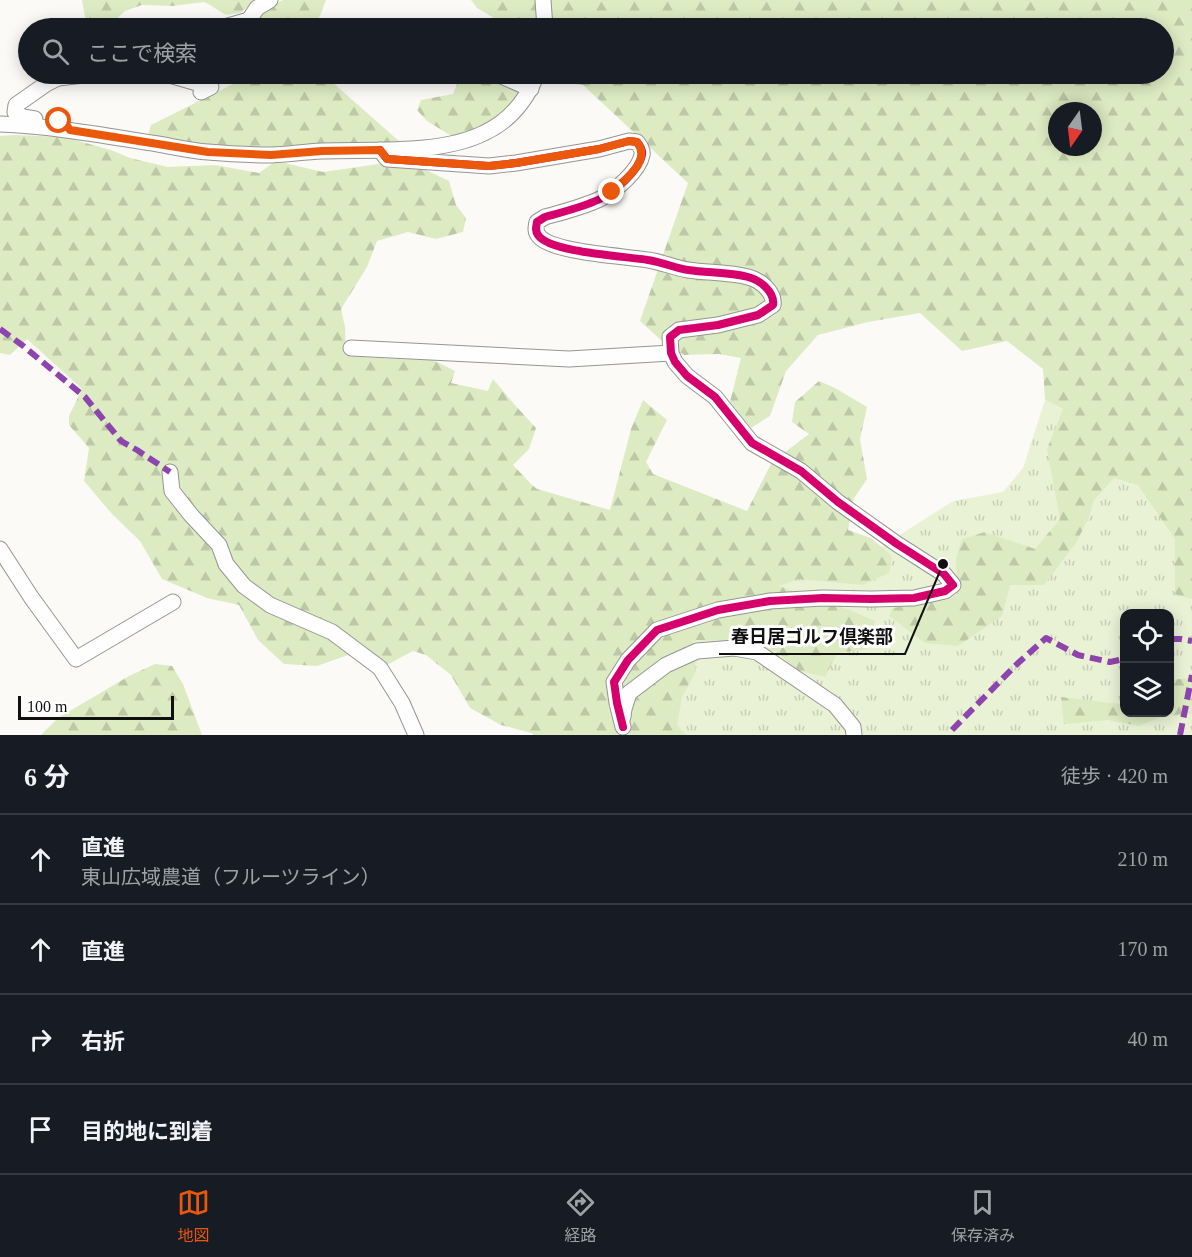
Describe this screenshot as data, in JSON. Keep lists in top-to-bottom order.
{
  "places": ["春日居ゴルフ倶楽部"],
  "scale_bar": "100 m",
  "north": "bottom",
  "page": {
    "search": "ここで検索",
    "scale": "100 m",
    "heading": ["6 分", "徒歩 · 420 m"],
    "list": [
      ["直進", "東山広域農道（フルーツライン）", "210 m"],
      ["直進", "170 m"],
      ["右折", "40 m"],
      "目的地に到着"
    ],
    "nav": ["地図", "経路", "保存済み"]
  }
}
